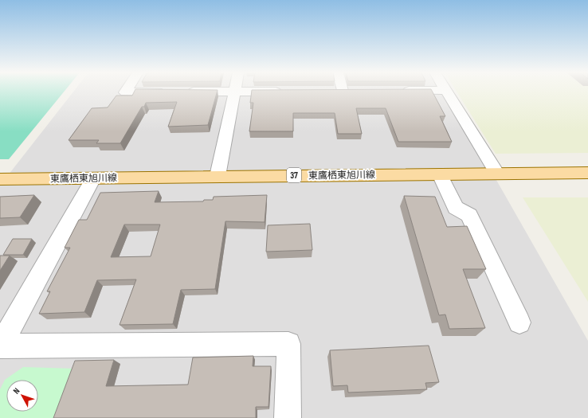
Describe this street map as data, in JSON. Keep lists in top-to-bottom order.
{
  "streets": {
    "main road": ["37", "東鷹栖東旭川線"]
  },
  "north": "top left"
}
